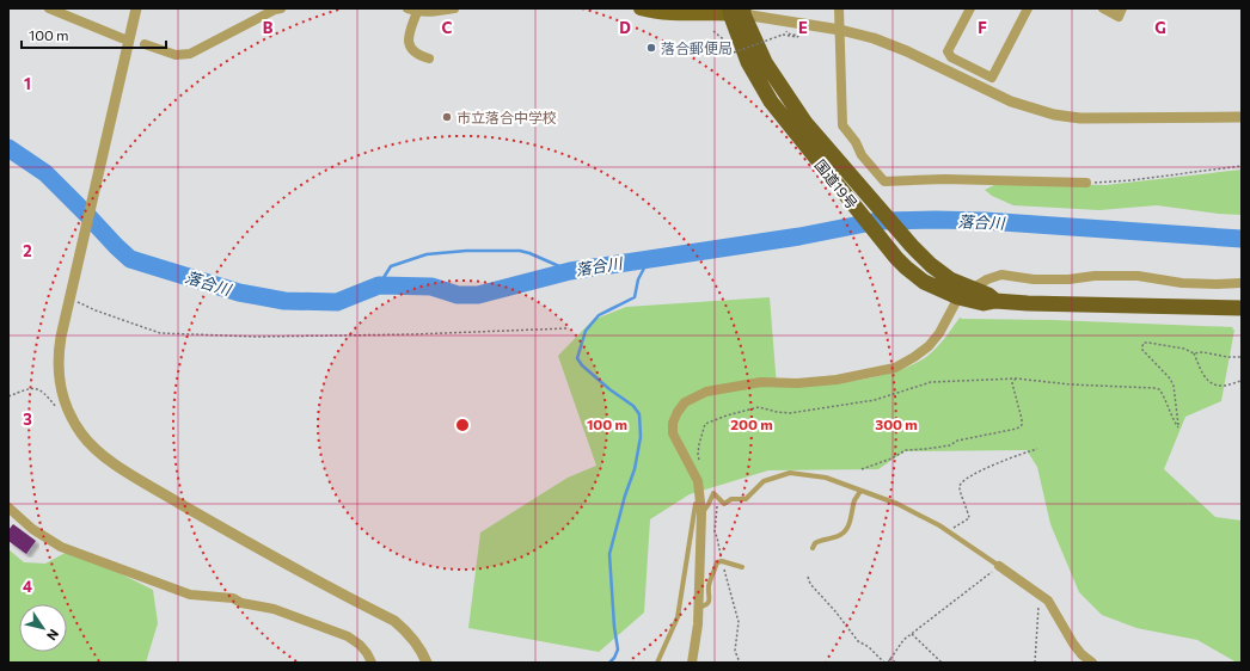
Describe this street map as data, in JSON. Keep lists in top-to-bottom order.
{
  "streets": {
    "highway": ["国道19号"]
  },
  "water": ["落合川"],
  "places": ["落合郵便局", "市立落合中学校"],
  "scale_bar": "100 m",
  "north": "bottom right",
  "grid": {
    "columns": [
      "B",
      "C",
      "D",
      "E",
      "F",
      "G"
    ],
    "rows": [
      "1",
      "2",
      "3",
      "4"
    ]
  },
  "rings": ["100 m", "200 m", "300 m"]
}
